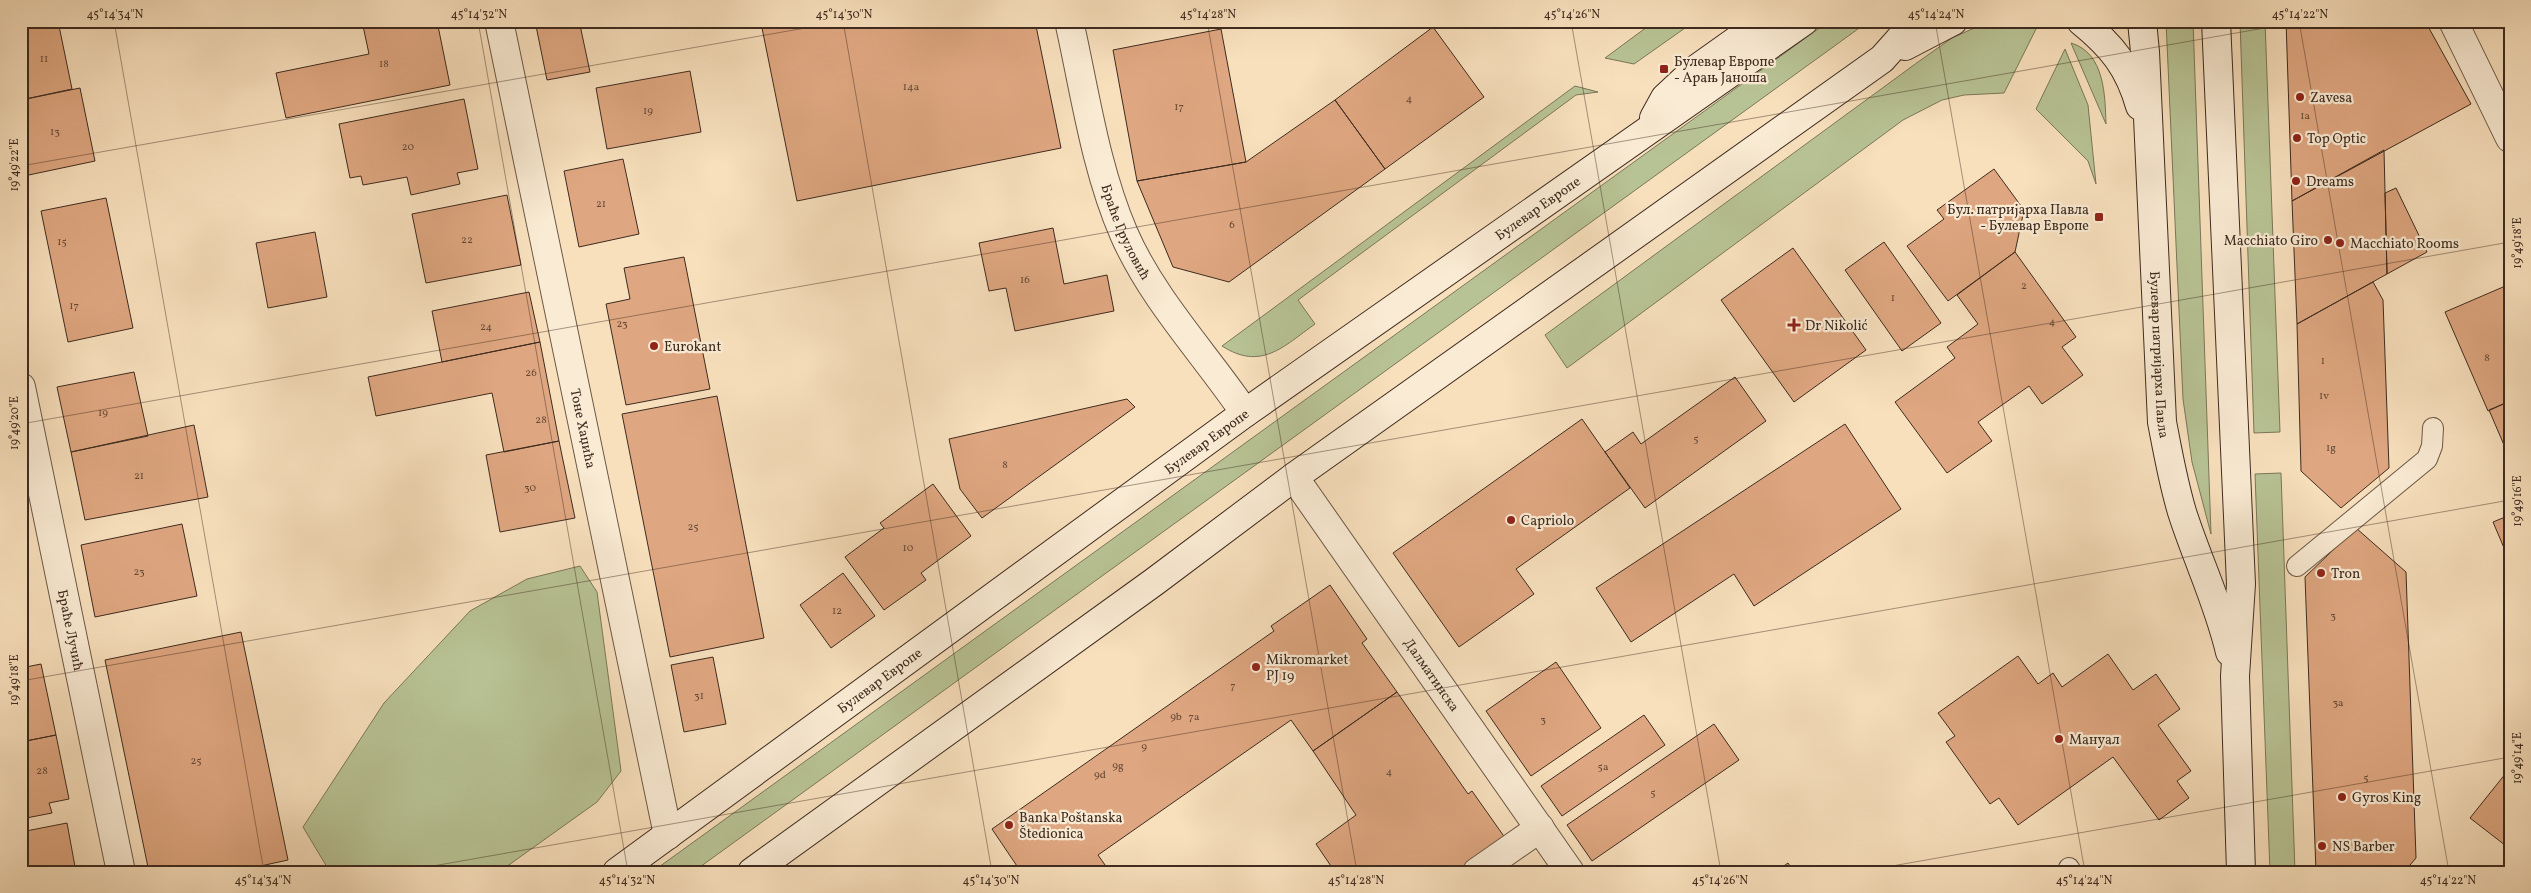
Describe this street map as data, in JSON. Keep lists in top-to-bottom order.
{
  "streets": {
    "main road": [
      "Булевар Европе",
      "Браће Груловић",
      "Булевар патријарха Павла",
      "Тоне Хаџића",
      "Браће Лучић",
      "Далматинска"
    ]
  },
  "crossings": [
    ["Булевар Европе", "Браће Груловић"],
    ["Булевар Европе", "Тоне Хаџића"]
  ],
  "places": {
    "transit": ["Булевар Европе - Арањ Јаноша", "Бул. патријарха Павла - Булевар Европе"],
    "other": [
      "Zavesa",
      "Top Optic",
      "Dreams",
      "Macchiato Giro",
      "Macchiato Rooms",
      "Eurokant",
      "Capriolo",
      "Tron",
      "Mikromarket PJ 19",
      "Мануал",
      "Gyros King",
      "Banka Poštanska Štedionica",
      "NS Barber"
    ],
    "health": ["Dr Nikolić"]
  },
  "house_numbers": [
    "11",
    "18",
    "14a",
    "4",
    "17",
    "19",
    "1a",
    "13",
    "20",
    "21",
    "6",
    "22",
    "15",
    "16",
    "2",
    "1",
    "17",
    "4",
    "23",
    "24",
    "8",
    "1",
    "26",
    "1v",
    "19",
    "28",
    "5",
    "1g",
    "8",
    "21",
    "30",
    "25",
    "10",
    "23",
    "12",
    "3",
    "7",
    "31",
    "3a",
    "9b",
    "7a",
    "3",
    "9",
    "25",
    "9g",
    "5a",
    "28",
    "4",
    "9d",
    "5",
    "5"
  ],
  "coordinates": [
    "45°14'34\"N",
    "45°14'32\"N",
    "45°14'30\"N",
    "45°14'28\"N",
    "45°14'26\"N",
    "45°14'24\"N",
    "45°14'22\"N",
    "19°49'22\"E",
    "19°49'18\"E",
    "19°49'20\"E",
    "19°49'16\"E",
    "19°49'14\"E"
  ]
}
